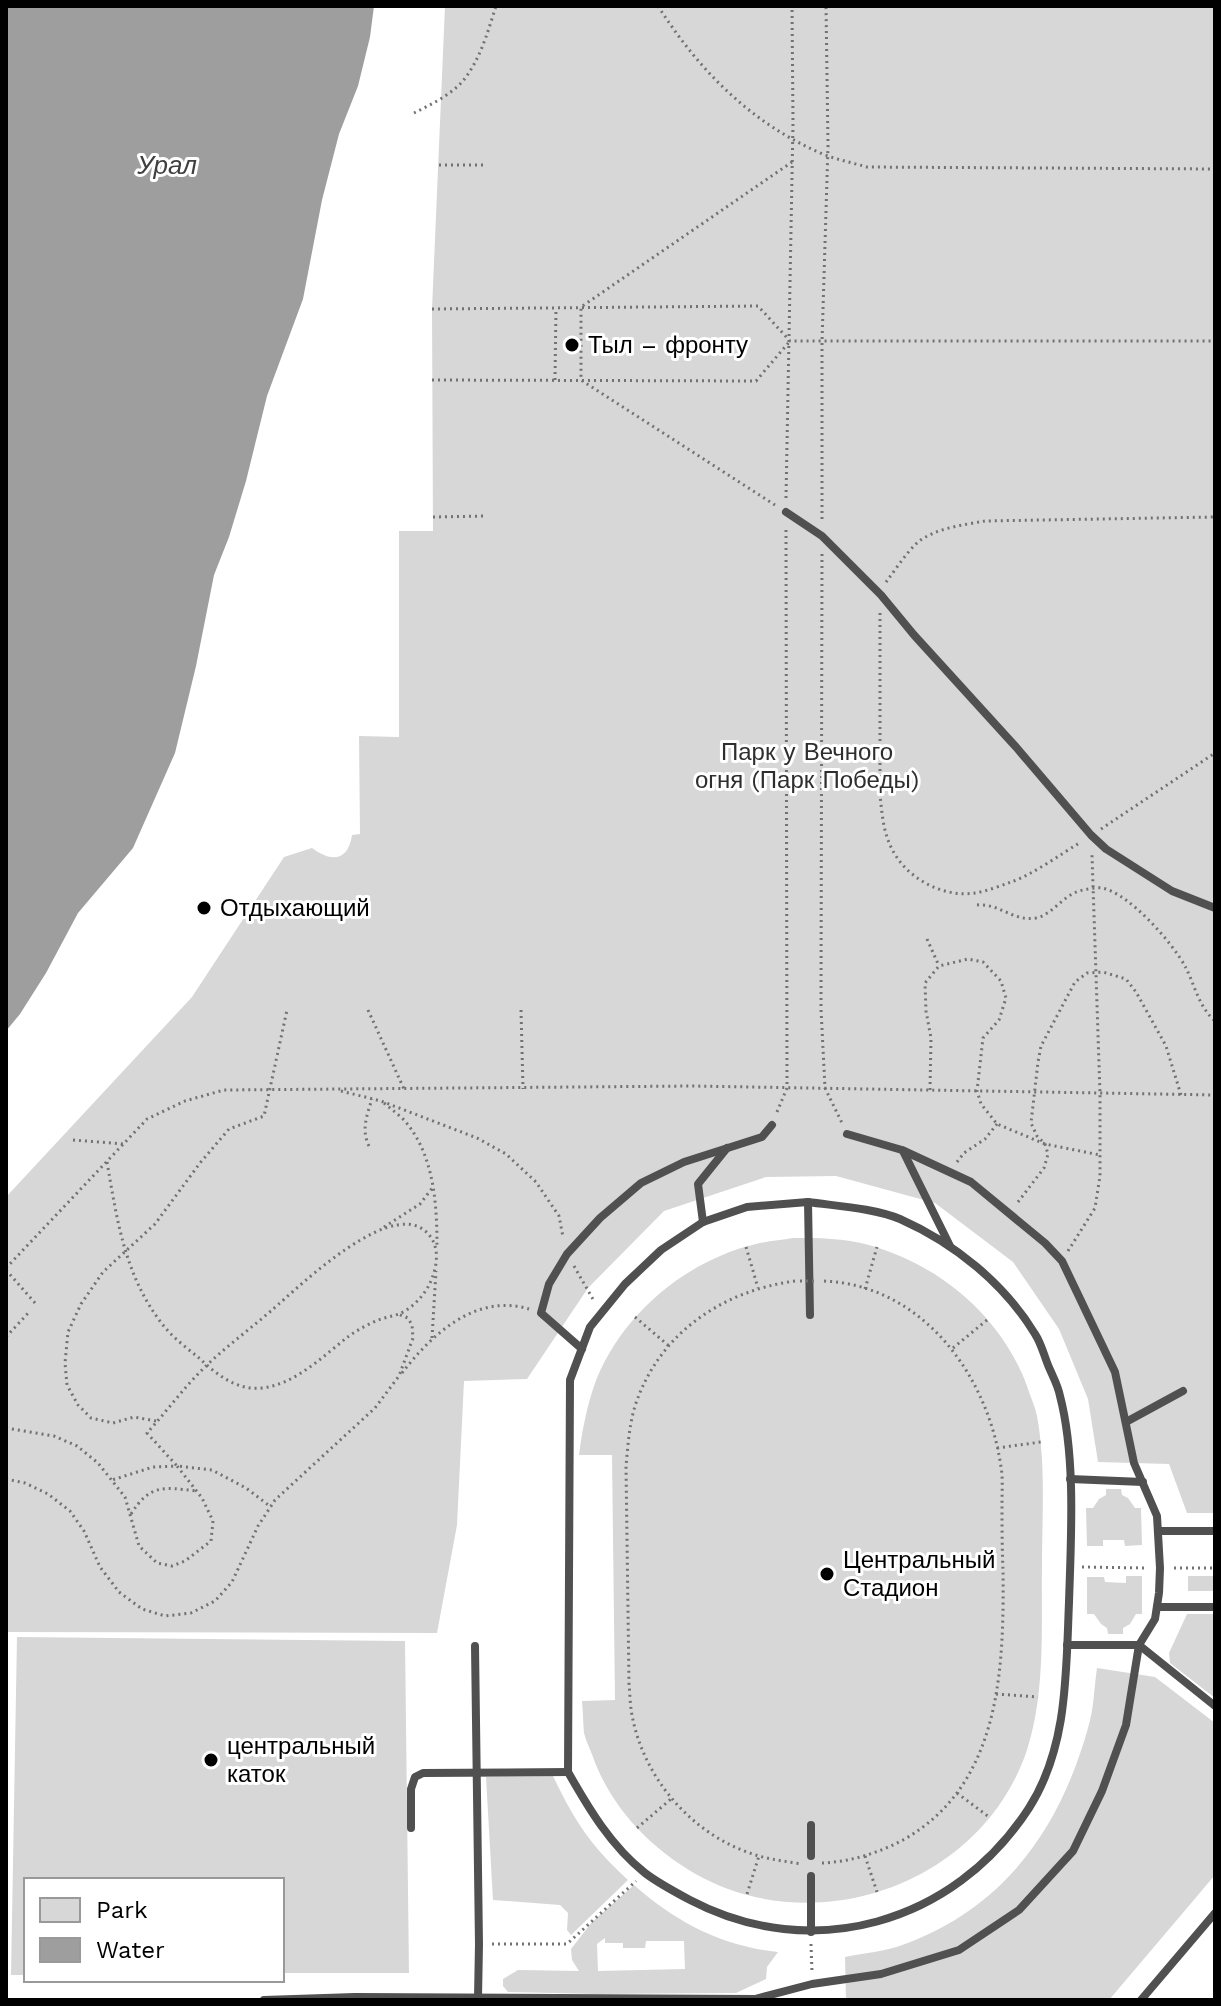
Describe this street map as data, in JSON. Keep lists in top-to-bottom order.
{
  "water": ["Урал"],
  "parks": ["Парк у Вечного огня (Парк Победы)"],
  "places": [
    "Тыл – фронту",
    "Отдыхающий",
    "Центральный Стадион",
    "центральный каток"
  ],
  "legend": ["Park", "Water"]
}
